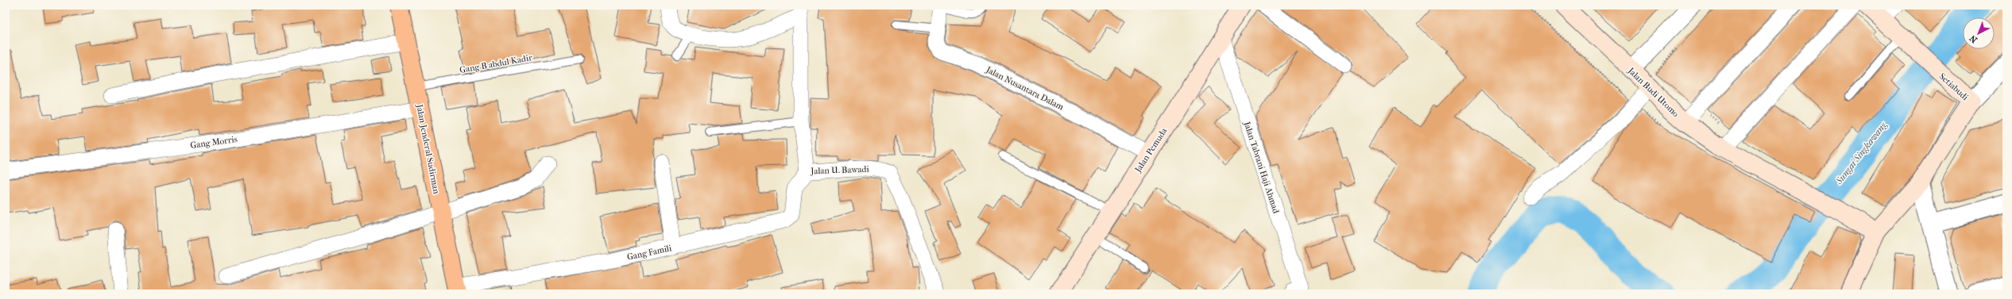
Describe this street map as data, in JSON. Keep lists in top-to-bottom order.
{
  "streets": {
    "main road": [
      "Setiabudi",
      "Jalan Budi Utomo",
      "Jalan Jenderal Sudirman",
      "Jalan Pemuda"
    ],
    "street": [
      "Jalan Nusantara Dalam",
      "Gang Morris",
      "Jalan Tabrani Haji Ahmad",
      "Jalan U. Bawadi",
      "Gang Famili"
    ],
    "lane": ["Gang B abdul Kadir"]
  },
  "crossings": [
    ["Gang B abdul Kadir", "Jalan Jenderal Sudirman"],
    ["Setiabudi", "Jalan Budi Utomo"],
    ["Jalan Nusantara Dalam", "Jalan Pemuda"],
    ["Gang Morris", "Jalan Jenderal Sudirman"],
    ["Jalan Jenderal Sudirman", "Gang Famili"],
    ["Jalan Pemuda", "Jalan Tabrani Haji Ahmad"],
    ["Jalan U. Bawadi", "Gang Famili"]
  ],
  "water": ["Sungai Singkawang"],
  "north": "bottom left"
}
